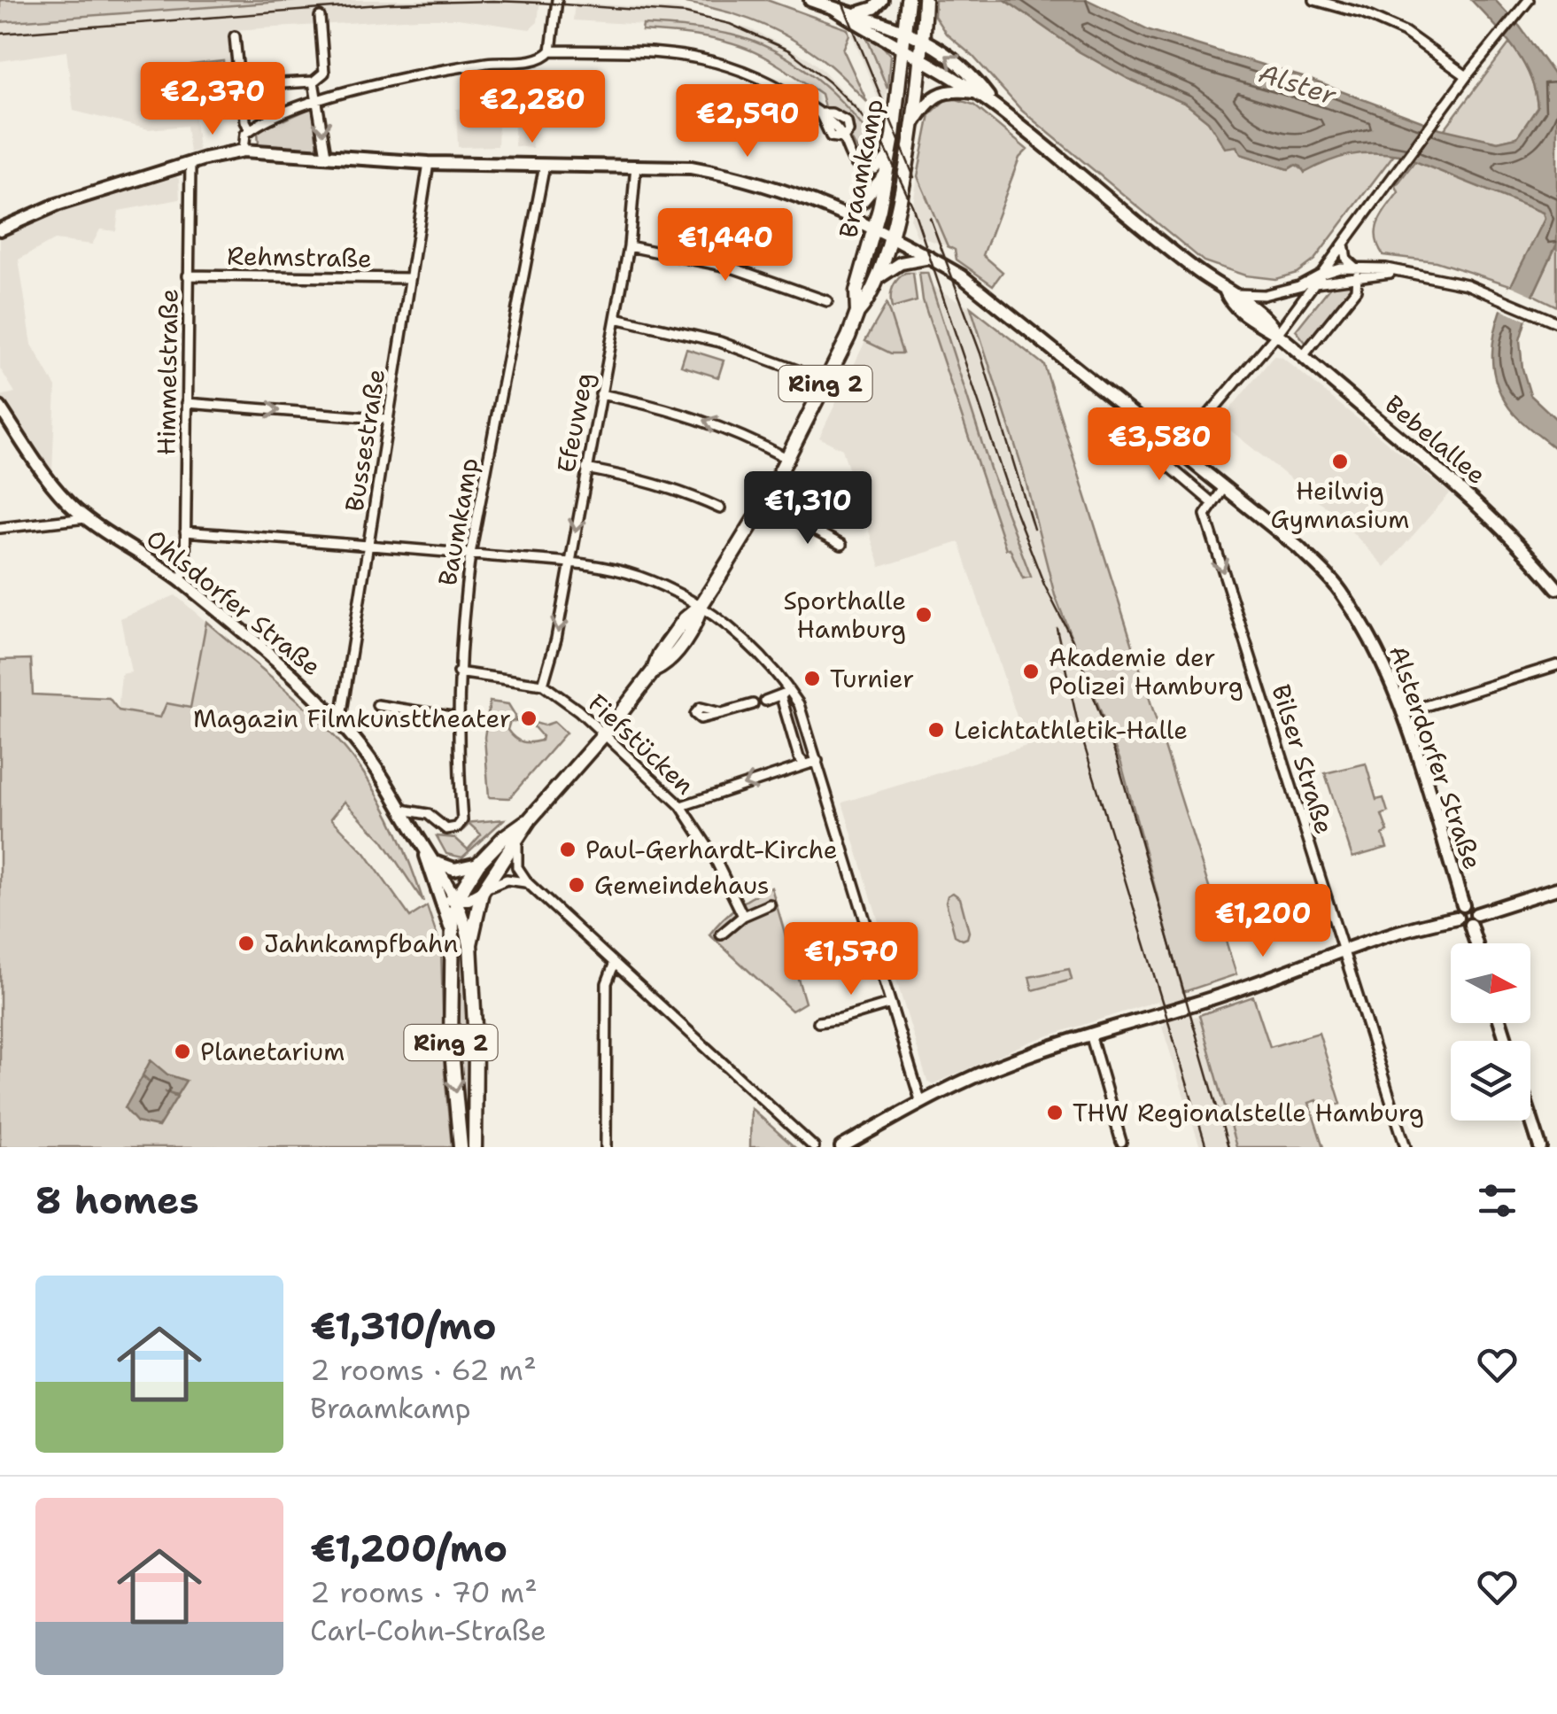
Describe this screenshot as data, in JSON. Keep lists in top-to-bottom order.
{
  "streets": {
    "main road": ["Braamkamp", "Ring 2"],
    "street": [
      "Rehmstraße",
      "Himmelstraße",
      "Efeuweg",
      "Bebelallee",
      "Bussestraße",
      "Baumkamp",
      "Ohlsdorfer Straße",
      "Fiefstücken",
      "Alsterdorfer Straße",
      "Bilser Straße"
    ]
  },
  "crossings": [
    ["Braamkamp", "Ring 2"],
    ["Braamkamp", "Bebelallee"],
    ["Braamkamp", "Ohlsdorfer Straße"],
    ["Braamkamp", "Fiefstücken"],
    ["Braamkamp", "Alsterdorfer Straße"],
    ["Rehmstraße", "Himmelstraße"],
    ["Rehmstraße", "Bussestraße"],
    ["Himmelstraße", "Ohlsdorfer Straße"],
    ["Himmelstraße", "Alsterdorfer Straße"],
    ["Ring 2", "Bebelallee"],
    ["Ring 2", "Ohlsdorfer Straße"],
    ["Efeuweg", "Fiefstücken"],
    ["Efeuweg", "Alsterdorfer Straße"],
    ["Bussestraße", "Ohlsdorfer Straße"],
    ["Bussestraße", "Alsterdorfer Straße"],
    ["Baumkamp", "Ohlsdorfer Straße"],
    ["Baumkamp", "Alsterdorfer Straße"]
  ],
  "one_way": ["Efeuweg", "Bilser Straße"],
  "water": ["Alster"],
  "places": [
    "Heilwig Gymnasium",
    "Sporthalle Hamburg",
    "Akademie der Polizei Hamburg",
    "Turnier",
    "Magazin Filmkunsttheater",
    "Leichtathletik-Halle",
    "Paul-Gerhardt-Kirche",
    "Gemeindehaus",
    "Jahnkampfbahn",
    "Planetarium",
    "THW Regionalstelle Hamburg"
  ],
  "north": "right",
  "page": {
    "price": [
      "€2,370",
      "€2,280",
      "€2,590",
      "€1,440",
      "€3,580",
      "€1,310",
      "€1,200",
      "€1,570"
    ],
    "heading": "8 homes",
    "list": [
      {
        "name": "€1,310/mo",
        "note": "2 rooms · 62 m² · Braamkamp"
      },
      {
        "name": "€1,200/mo",
        "note": "2 rooms · 70 m² · Carl-Cohn-Straße"
      }
    ]
  }
}
